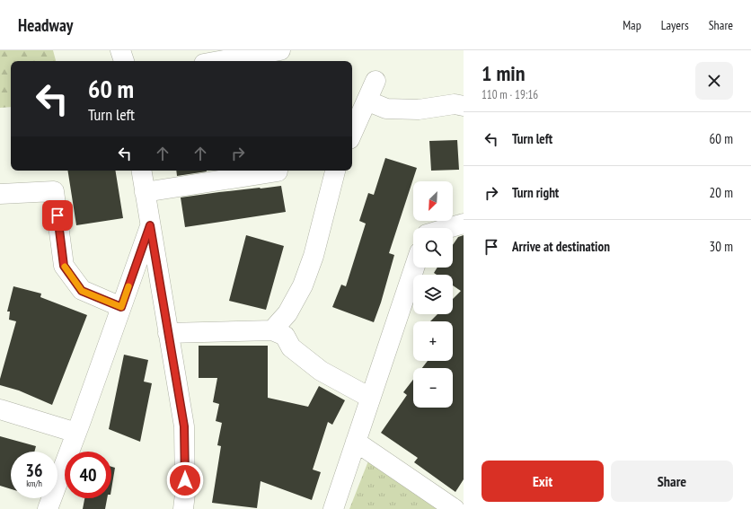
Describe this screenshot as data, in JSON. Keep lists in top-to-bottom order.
{
  "north": "bottom left",
  "page": {
    "header": "Headway",
    "nav": ["Map", "Layers", "Share"],
    "heading": ["1 min", "110 m · 19:16"],
    "turn": ["60 m", "Turn left"],
    "list": [
      {
        "name": "Turn left",
        "value": "60 m"
      },
      {
        "name": "Turn right",
        "value": "20 m"
      },
      {
        "name": "Arrive at destination",
        "value": "30 m"
      }
    ],
    "map_buttons": ["+", "−"],
    "speed": "36 km/h",
    "limit": "40",
    "buttons": ["Exit", "Share"]
  }
}
